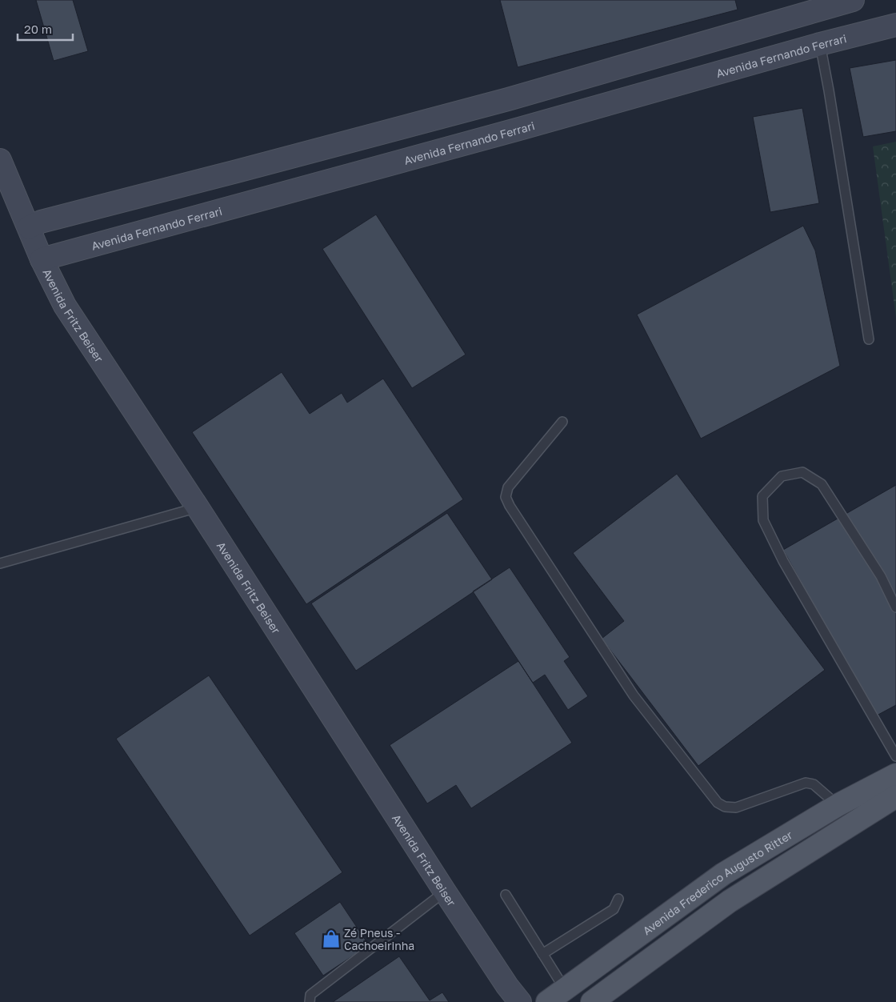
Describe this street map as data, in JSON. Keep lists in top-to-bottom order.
{
  "streets": {
    "main road": ["Avenida Fernando Ferrari", "Avenida Fritz Beiser", "Avenida Frederico Augusto Ritter"]
  },
  "crossings": [
    ["Avenida Fernando Ferrari", "Avenida Fritz Beiser"]
  ],
  "places": {
    "shop": ["Zé Pneus - Cachoeirinha"]
  },
  "scale_bar": "20 m"
}
